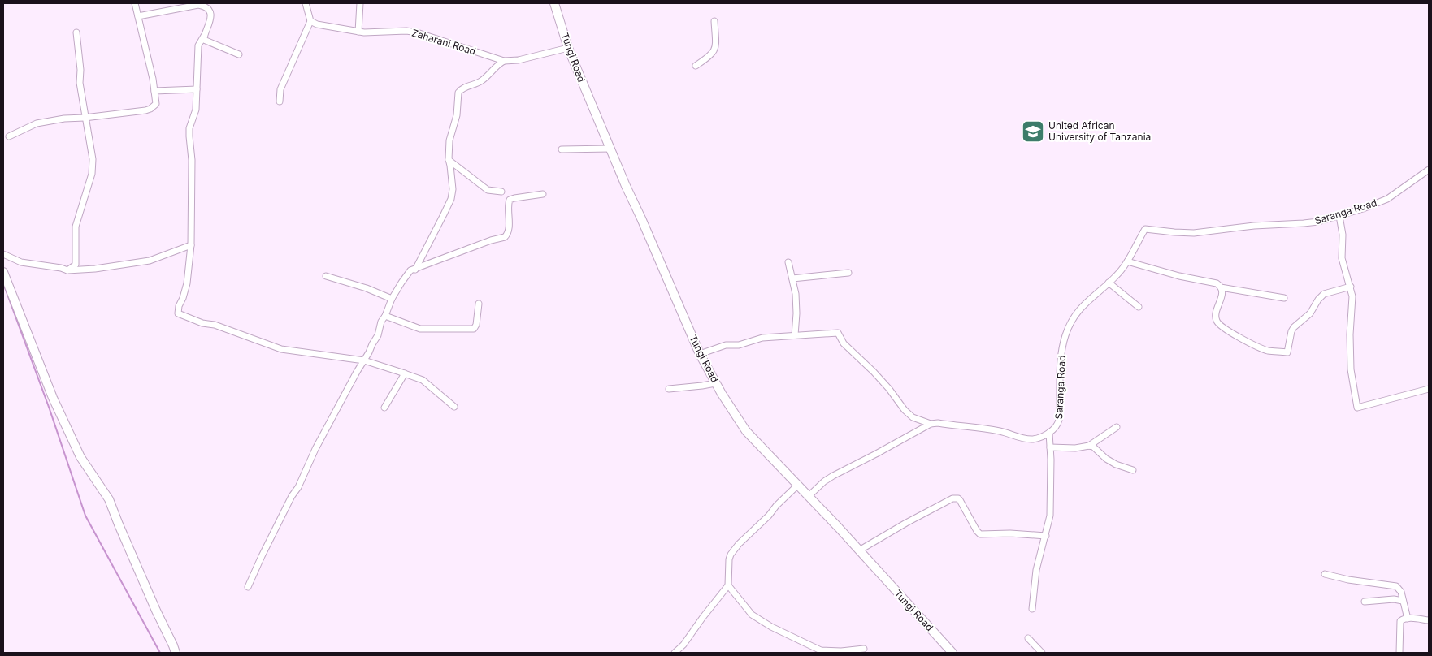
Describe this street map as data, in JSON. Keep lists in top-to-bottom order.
{
  "streets": {
    "main road": ["Tungi Road"],
    "street": ["Zaharani Road", "Saranga Road"]
  },
  "crossings": [
    ["Zaharani Road", "Tungi Road"]
  ],
  "places": {
    "school or university": ["United African University of Tanzania"]
  }
}
